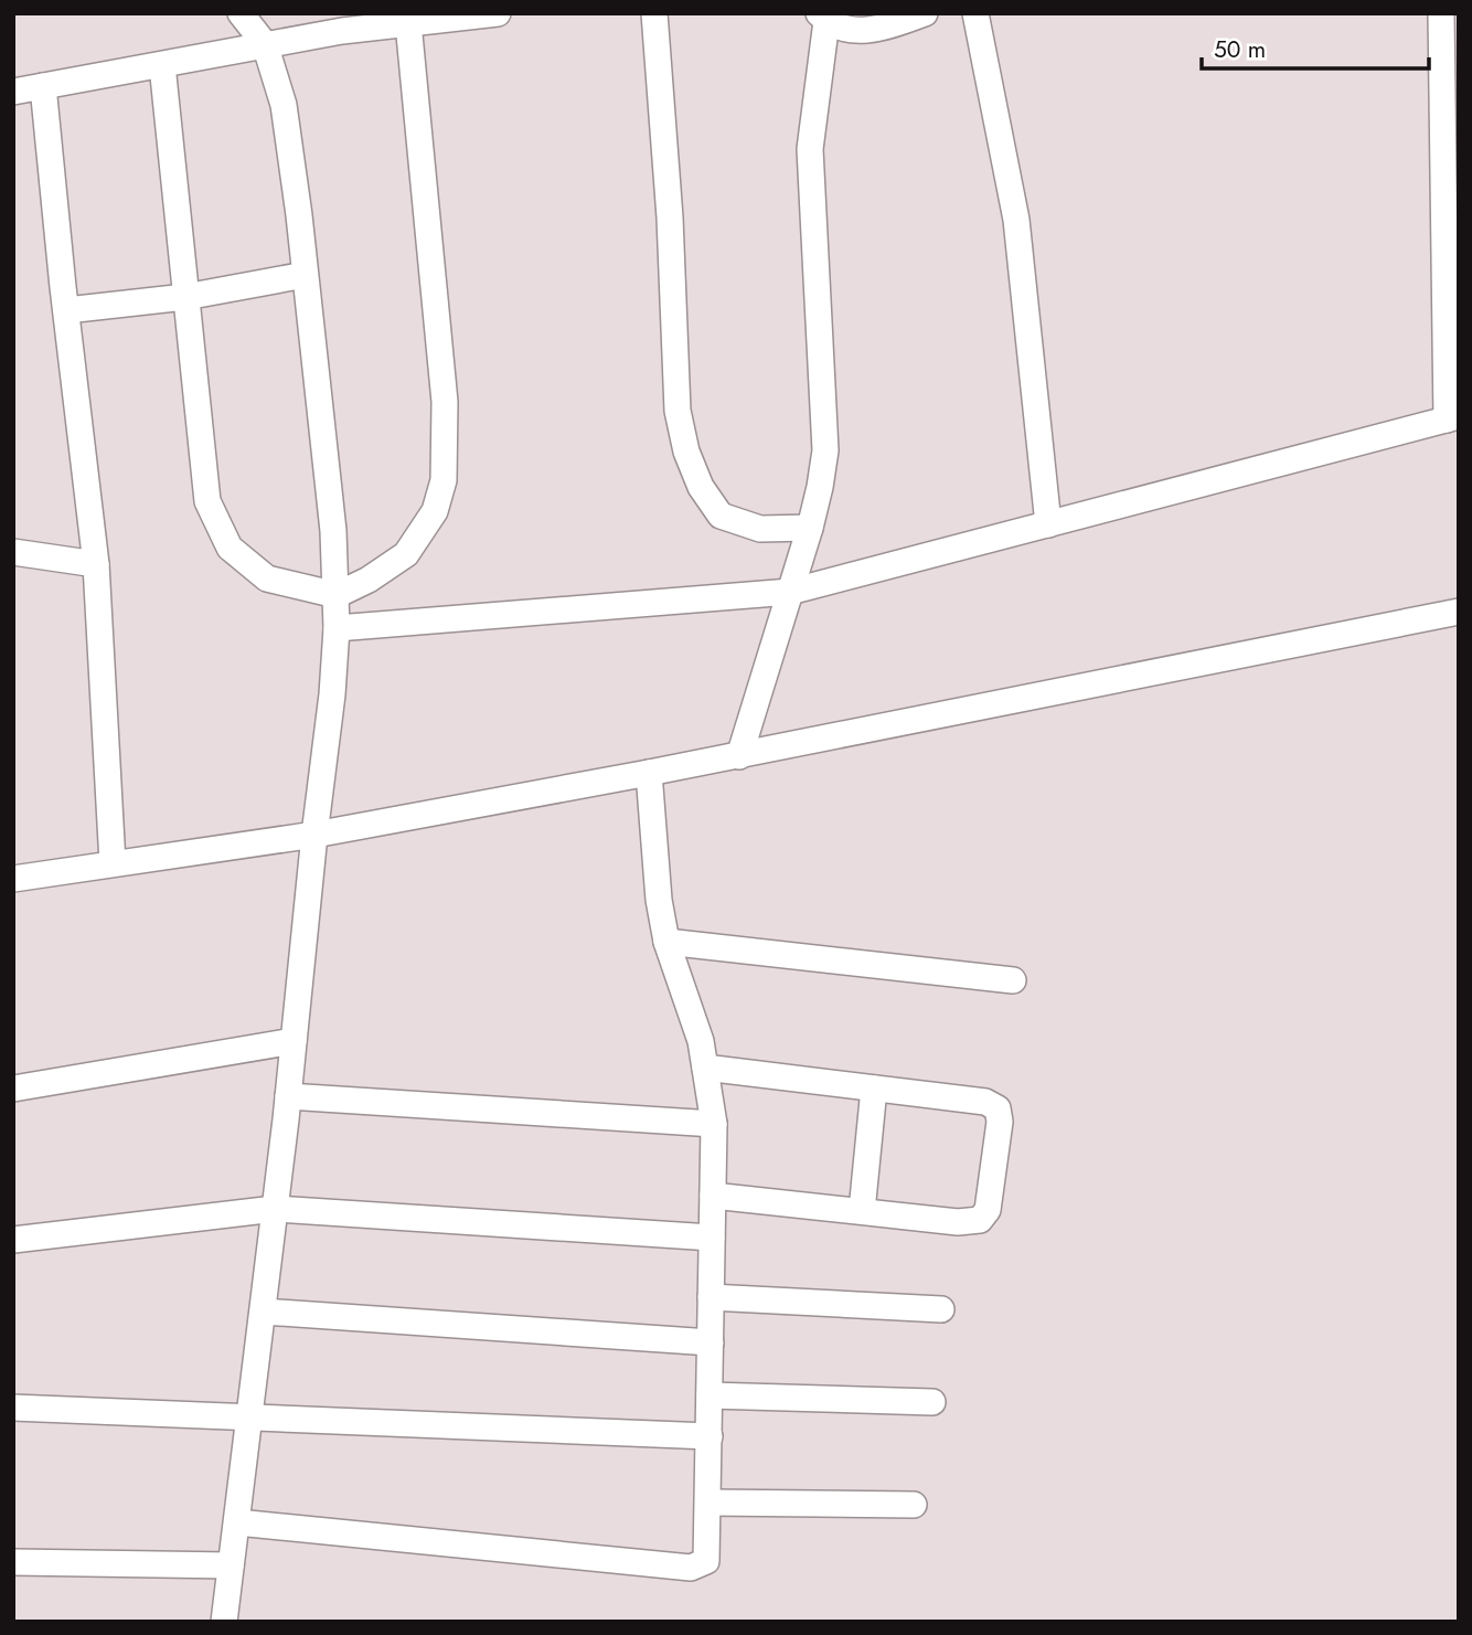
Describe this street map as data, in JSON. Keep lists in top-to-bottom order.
{
  "scale_bar": "50 m"
}
